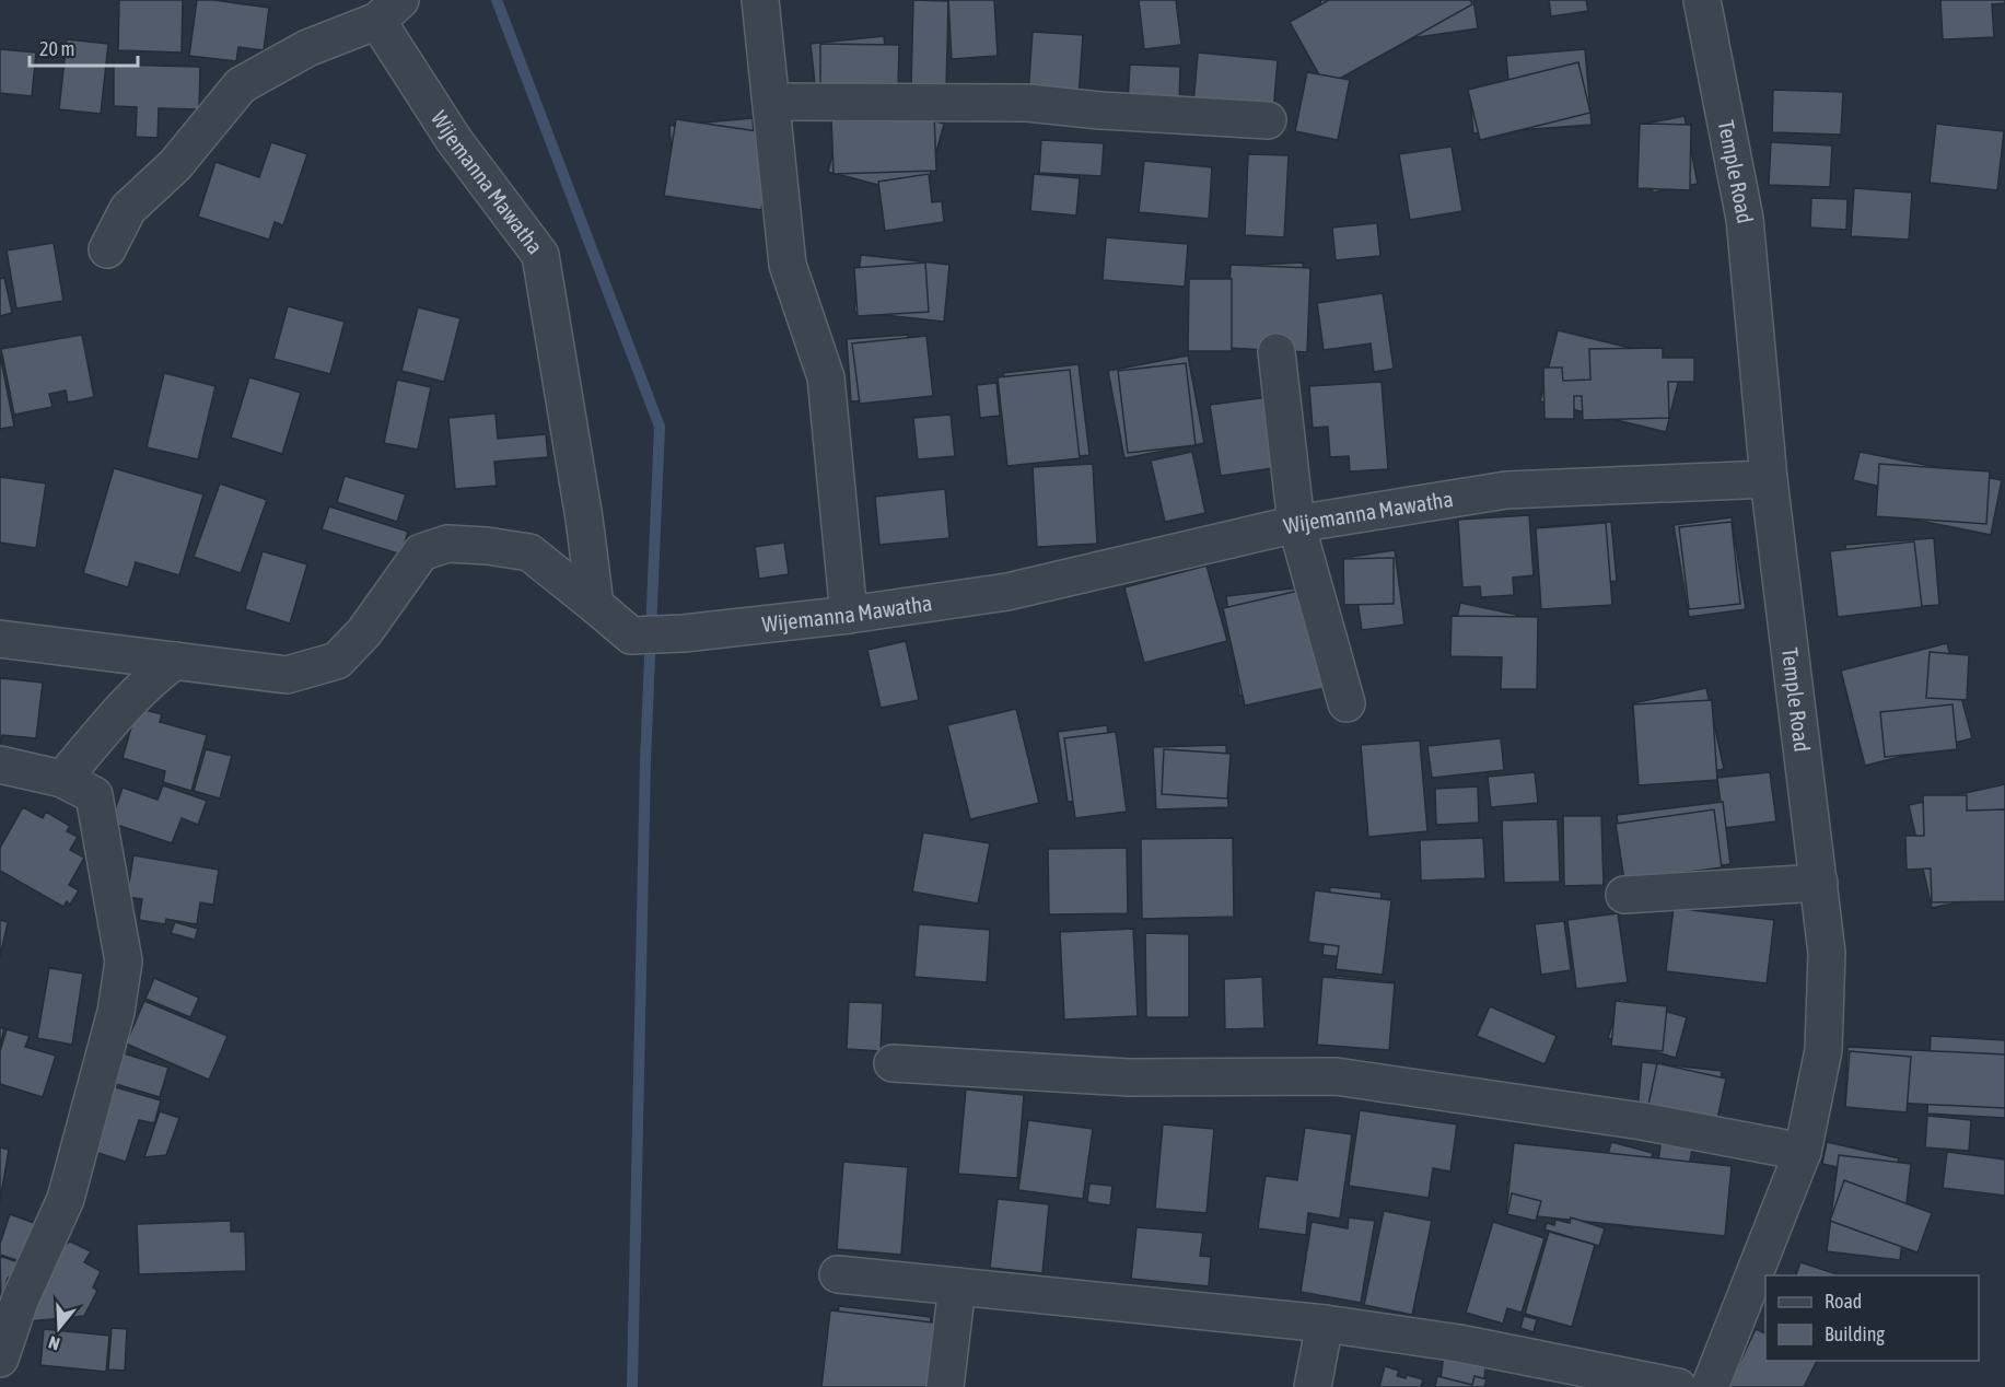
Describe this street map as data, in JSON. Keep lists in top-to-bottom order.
{
  "streets": {
    "street": ["Temple Road", "Wijemanna Mawatha"]
  },
  "crossings": [
    ["Temple Road", "Wijemanna Mawatha"]
  ],
  "legend": ["Road", "Building"],
  "scale_bar": "20 m",
  "north": "bottom"
}
